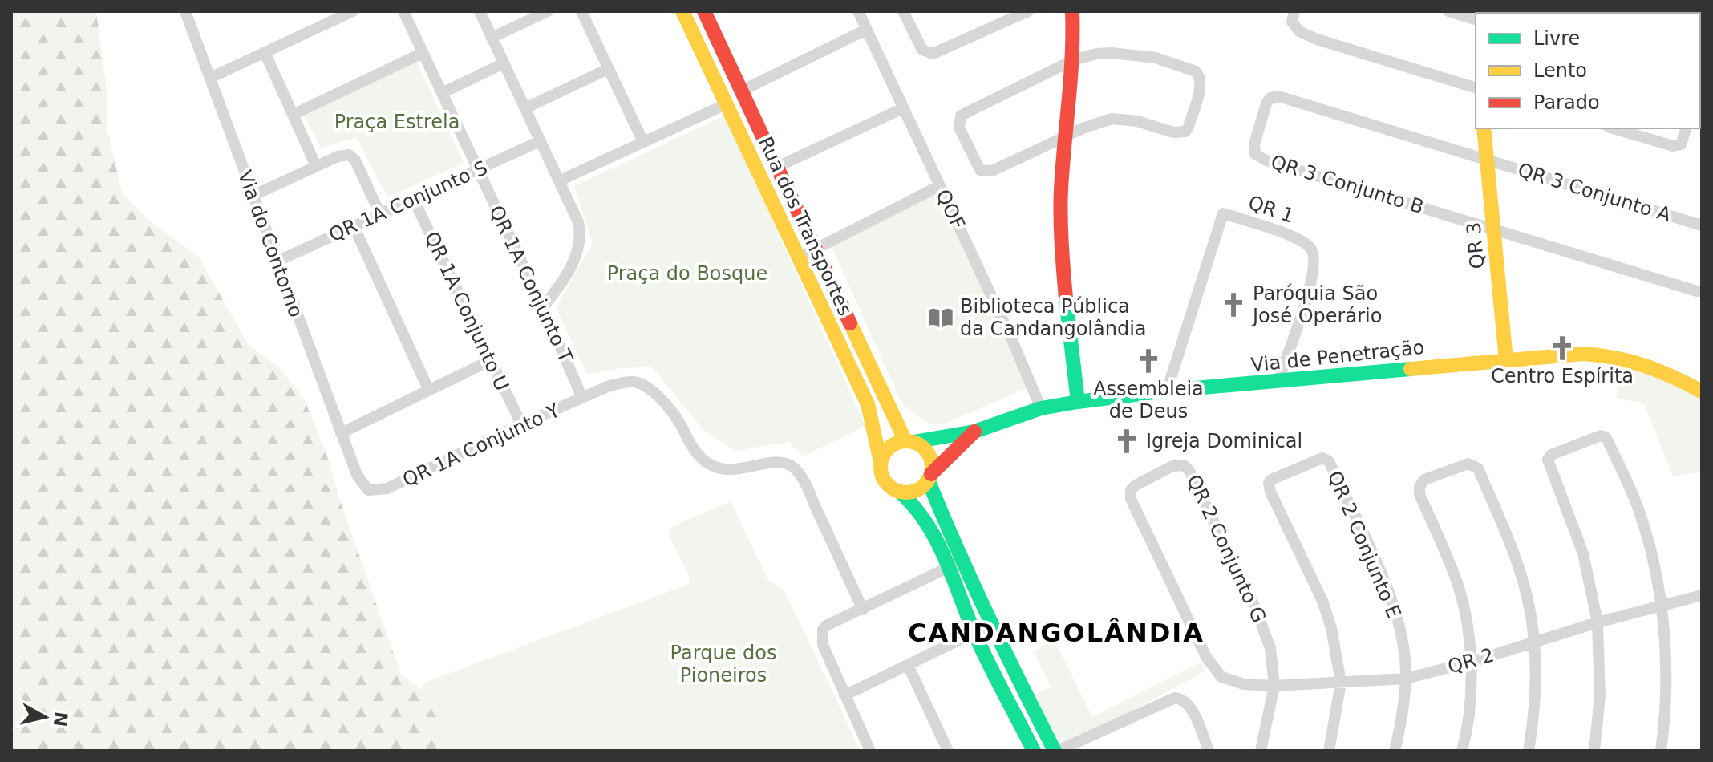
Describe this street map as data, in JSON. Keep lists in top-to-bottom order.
{
  "streets": {
    "street": [
      "QR 3 Conjunto B",
      "QR 3 Conjunto A",
      "QR 1A Conjunto S",
      "QOF",
      "QR 1",
      "Rua dos Transportes",
      "Via do Contorno",
      "QR 3",
      "QR 1A Conjunto T",
      "QR 1A Conjunto U",
      "Via de Penetração",
      "QR 1A Conjunto Y",
      "QR 2 Conjunto E",
      "QR 2 Conjunto G",
      "QR 2"
    ]
  },
  "crossings": [
    ["QR 3 Conjunto B", "QR 3 Conjunto A"],
    ["QR 3 Conjunto B", "QR 3"],
    ["QR 3 Conjunto A", "QR 3"],
    ["QR 1A Conjunto S", "Via do Contorno"],
    ["QR 1A Conjunto S", "QR 1A Conjunto T"],
    ["QR 1A Conjunto S", "QR 1A Conjunto U"],
    ["QOF", "Via de Penetração"],
    ["QR 1", "Via de Penetração"],
    ["Rua dos Transportes", "Via de Penetração"],
    ["Via do Contorno", "QR 1A Conjunto Y"],
    ["QR 3", "Via de Penetração"],
    ["QR 1A Conjunto T", "QR 1A Conjunto Y"],
    ["QR 1A Conjunto U", "QR 1A Conjunto Y"],
    ["QR 2 Conjunto E", "QR 2"],
    ["QR 2 Conjunto G", "QR 2"]
  ],
  "districts": ["CANDANGOLÂNDIA"],
  "parks": ["Praça Estrela", "Praça do Bosque", "Parque dos Pioneiros"],
  "places": {
    "church": [
      "Paróquia São José Operário",
      "Centro Espírita",
      "Assembleia de Deus",
      "Igreja Dominical"
    ],
    "library": ["Biblioteca Pública da Candangolândia"]
  },
  "legend": ["Livre", "Lento", "Parado"],
  "north": "right"
}
